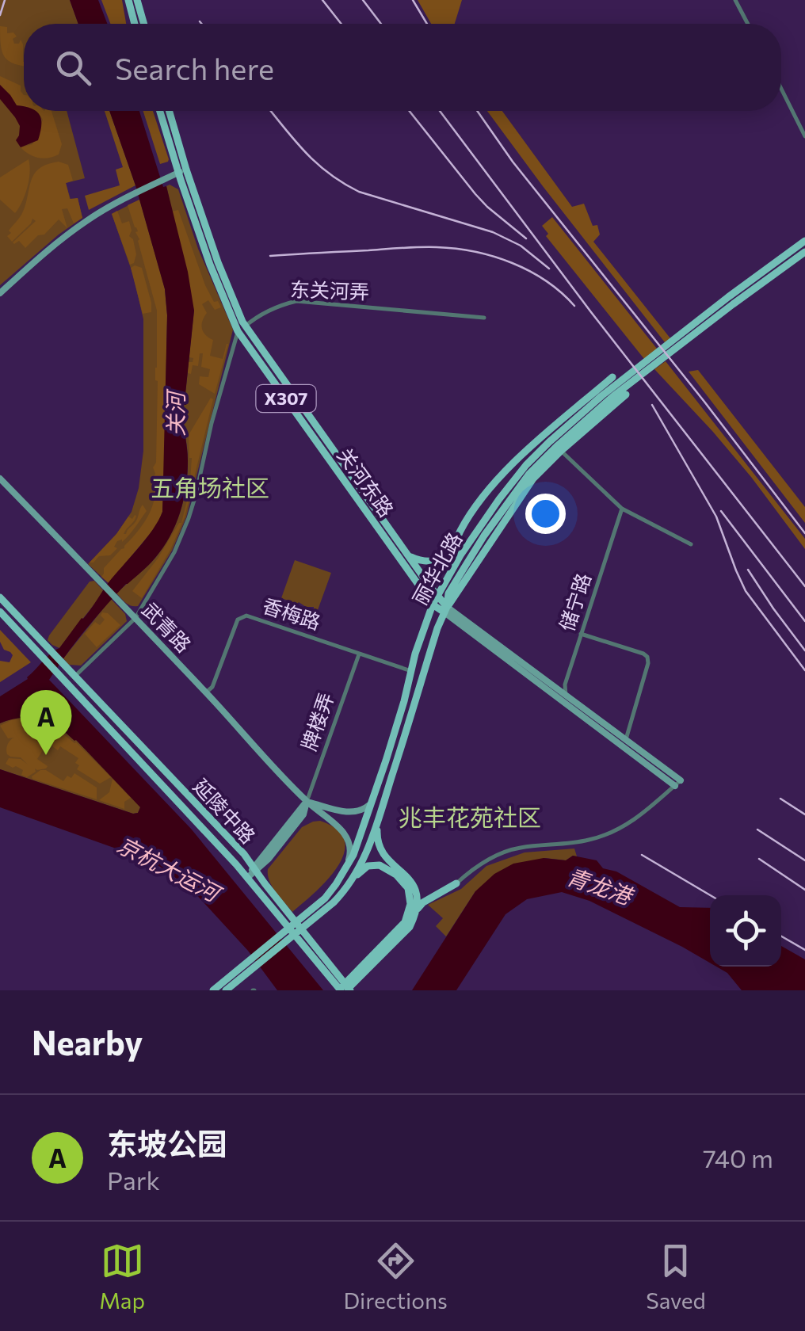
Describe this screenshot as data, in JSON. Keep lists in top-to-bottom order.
{
  "streets": {
    "main road": [
      "X307",
      "关河东路",
      "丽华北路",
      "延陵中路"
    ],
    "street": [
      "东关河弄",
      "储宁路",
      "香梅路",
      "武青路",
      "牌楼弄"
    ]
  },
  "crossings": [
    ["东关河弄", "关河东路"],
    ["关河东路", "丽华北路"],
    ["关河东路", "储宁路"],
    ["丽华北路", "香梅路"],
    ["丽华北路", "武青路"],
    ["香梅路", "武青路"],
    ["香梅路", "牌楼弄"],
    ["武青路", "牌楼弄"],
    ["牌楼弄", "延陵中路"]
  ],
  "districts": ["五角场社区", "兆丰花苑社区"],
  "water": ["关河", "京杭大运河", "青龙港"],
  "page": {
    "search": "Search here",
    "pins": "A",
    "heading": "Nearby",
    "list": [
      {
        "mark": "A",
        "name": "东坡公园",
        "note": "Park",
        "value": "740 m"
      }
    ],
    "nav": ["Map", "Directions", "Saved"]
  }
}
